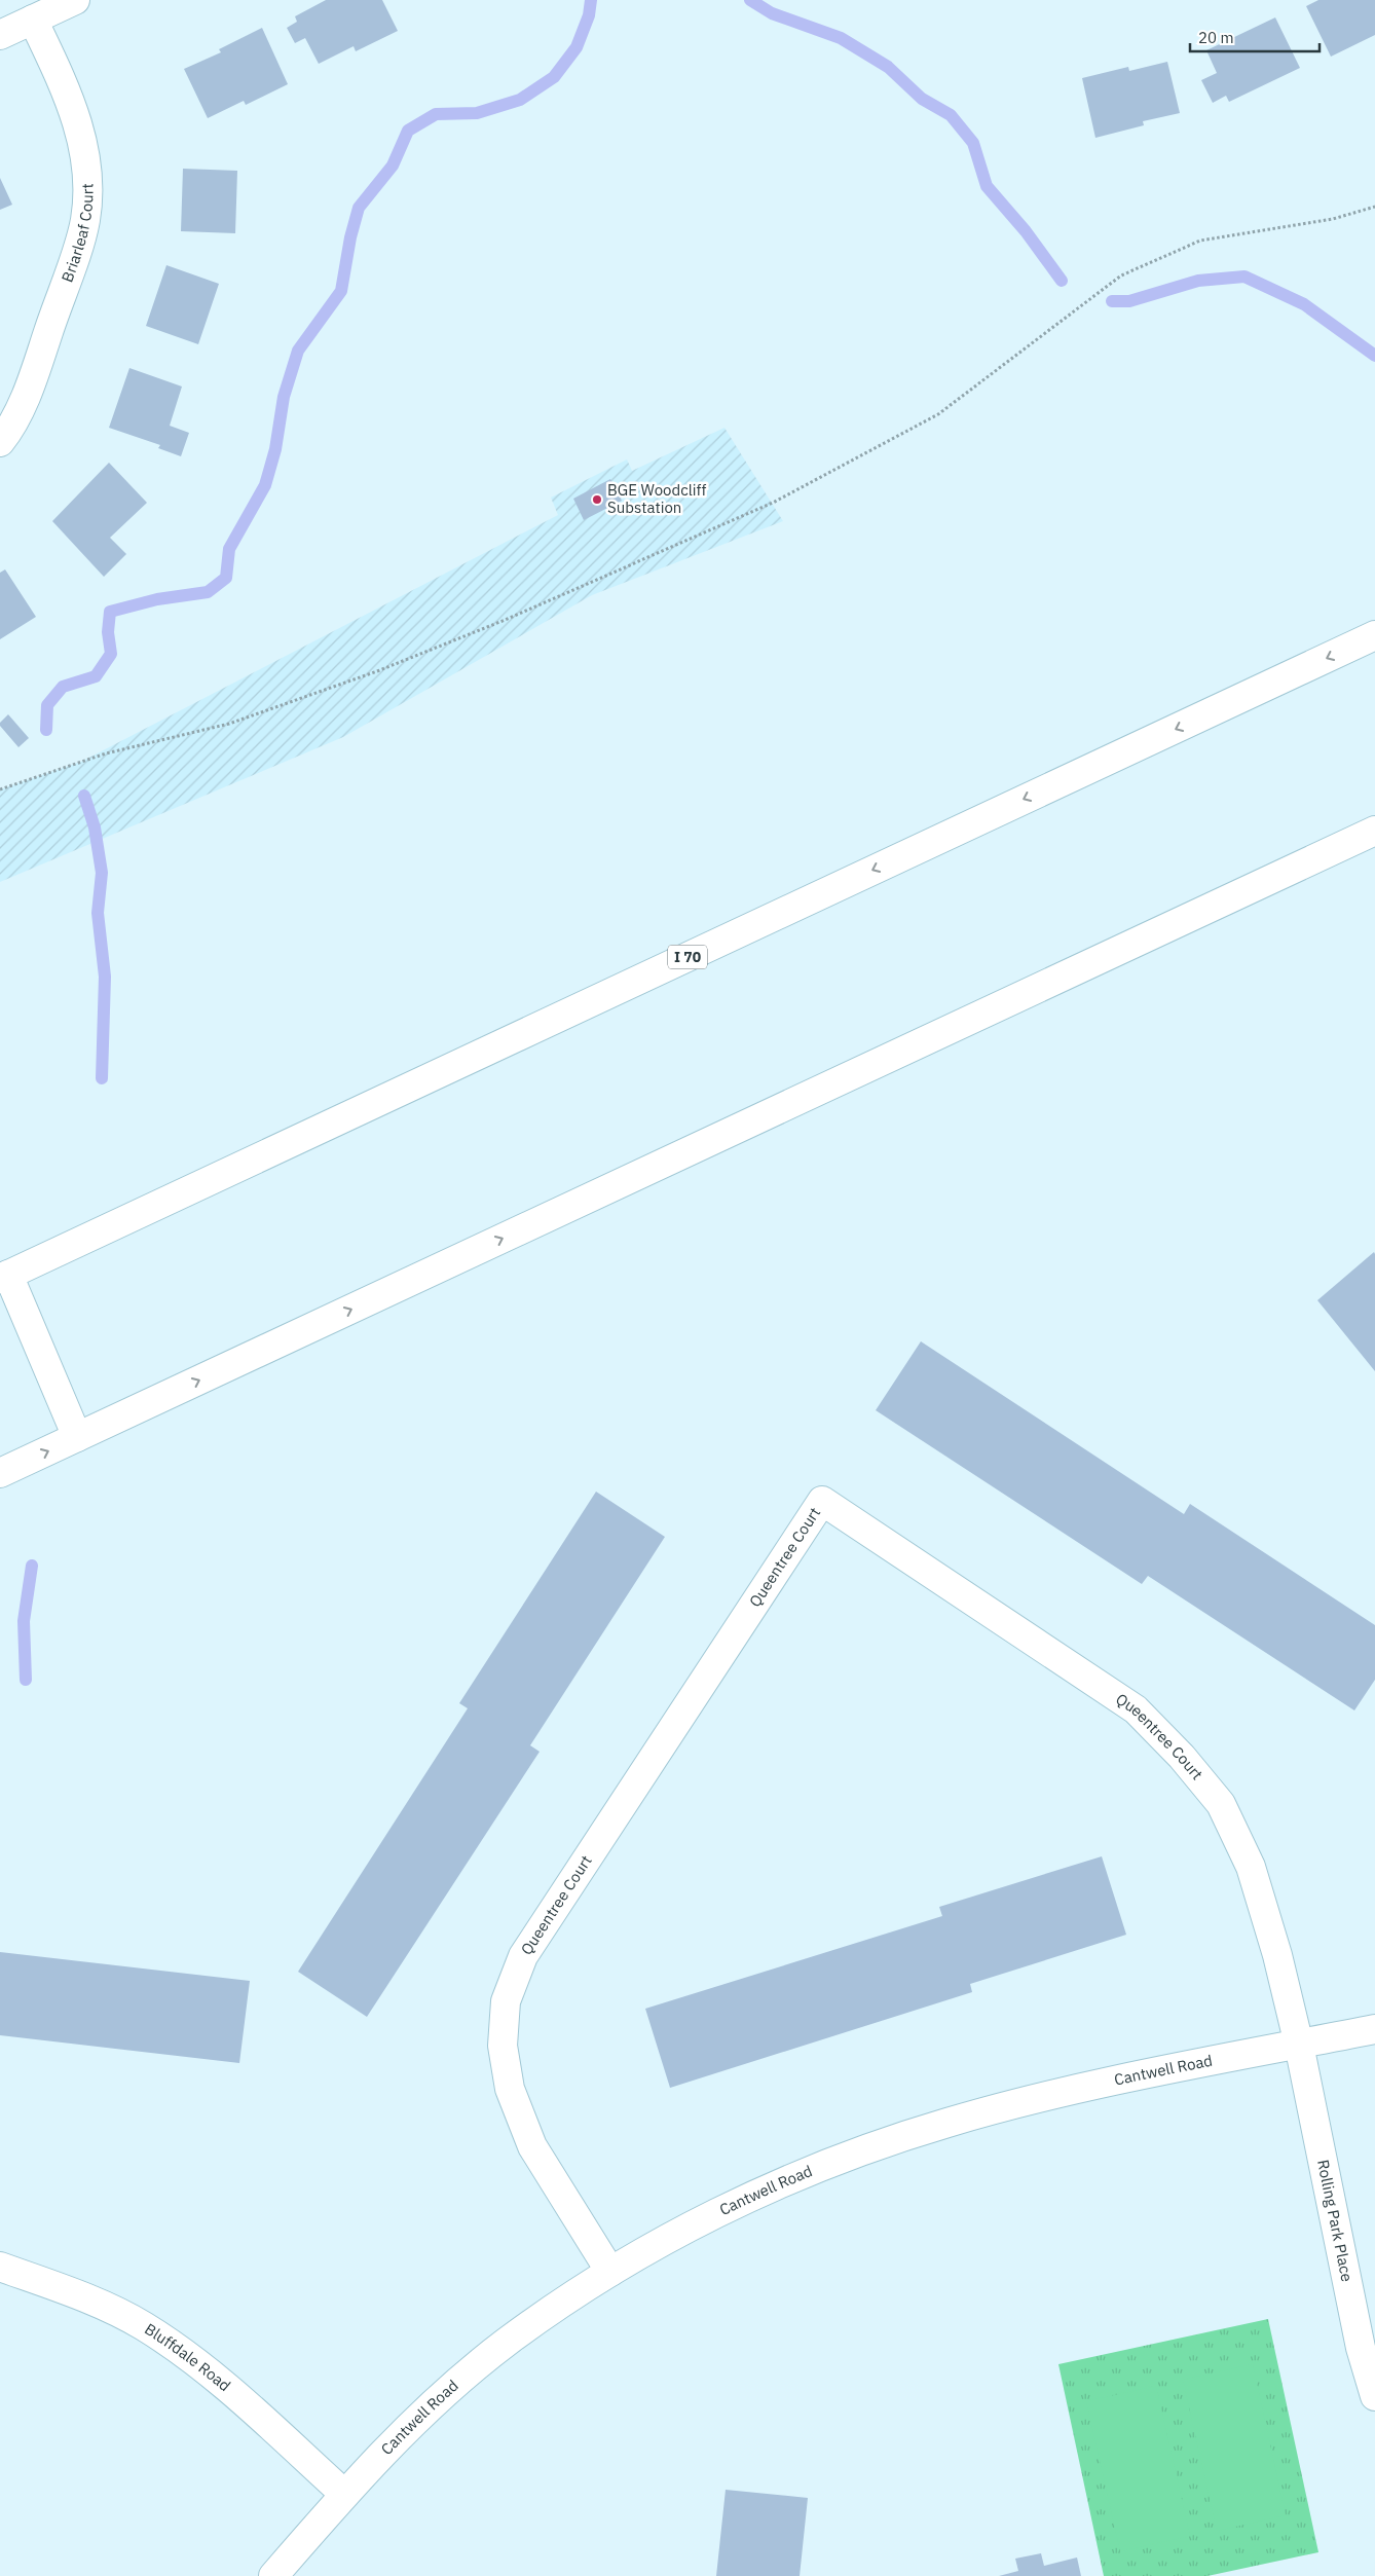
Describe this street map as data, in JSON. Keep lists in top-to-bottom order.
{
  "streets": {
    "main road": [
      "Briarleaf Court",
      "I 70",
      "Queentree Court",
      "Cantwell Road",
      "Rolling Park Place",
      "Bluffdale Road"
    ]
  },
  "crossings": [
    ["Queentree Court", "Cantwell Road"],
    ["Queentree Court", "Rolling Park Place"],
    ["Cantwell Road", "Rolling Park Place"],
    ["Cantwell Road", "Bluffdale Road"]
  ],
  "places": ["BGE Woodcliff Substation"],
  "scale_bar": "20 m"
}
